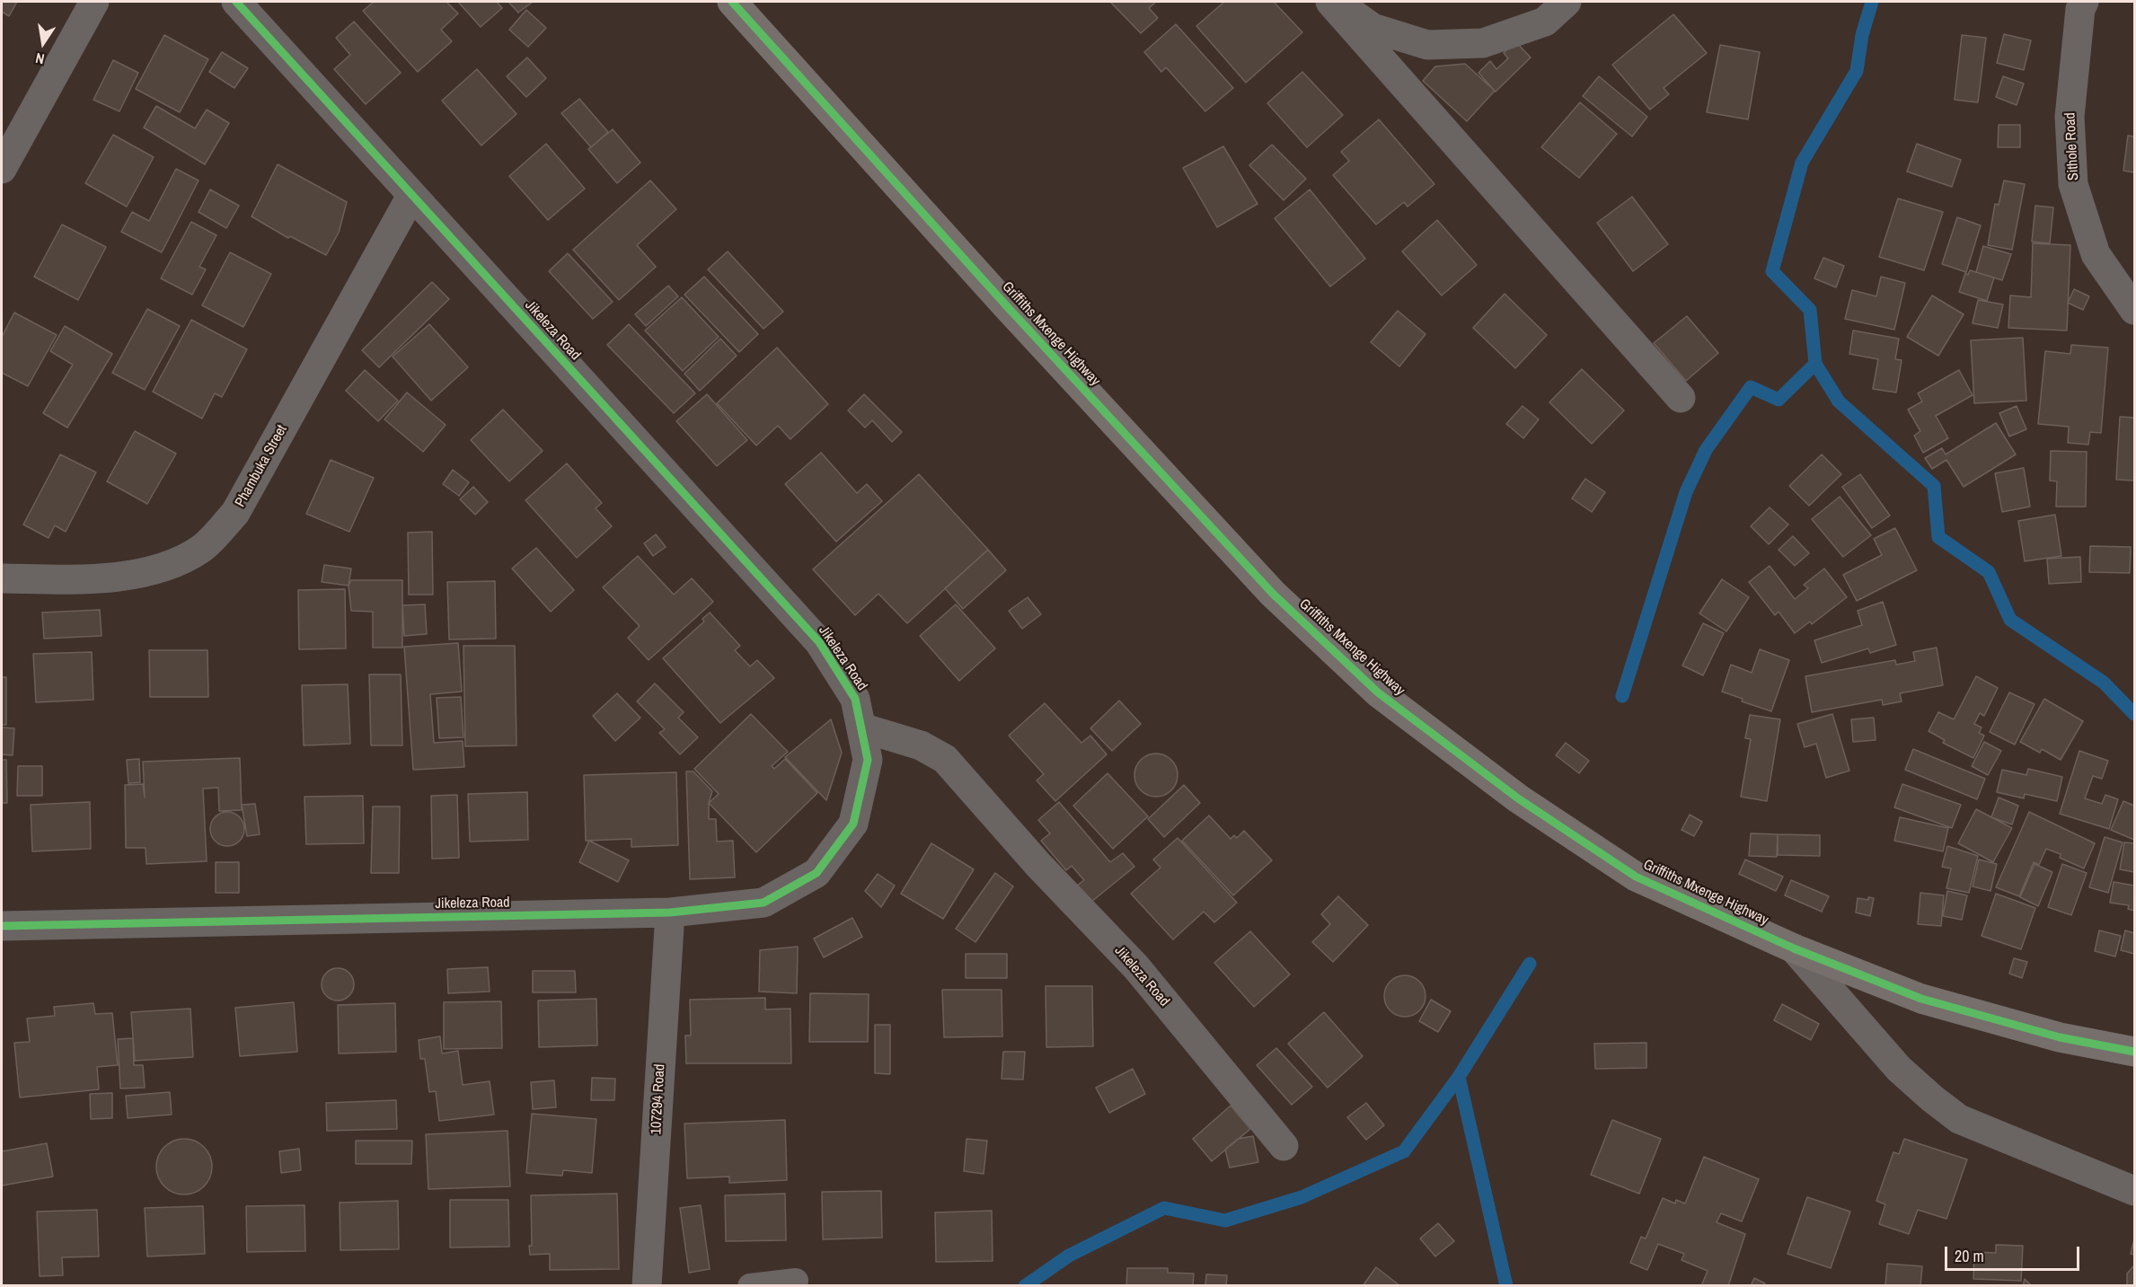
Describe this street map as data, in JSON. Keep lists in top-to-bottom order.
{
  "streets": {
    "street": [
      "Sithole Road",
      "Jikeleza Road",
      "Griffiths Mxenge Highway",
      "Phambuka Street",
      "107294 Road"
    ]
  },
  "crossings": [
    ["Jikeleza Road", "Phambuka Street"],
    ["Jikeleza Road", "107294 Road"]
  ],
  "scale_bar": "20 m",
  "north": "bottom"
}
